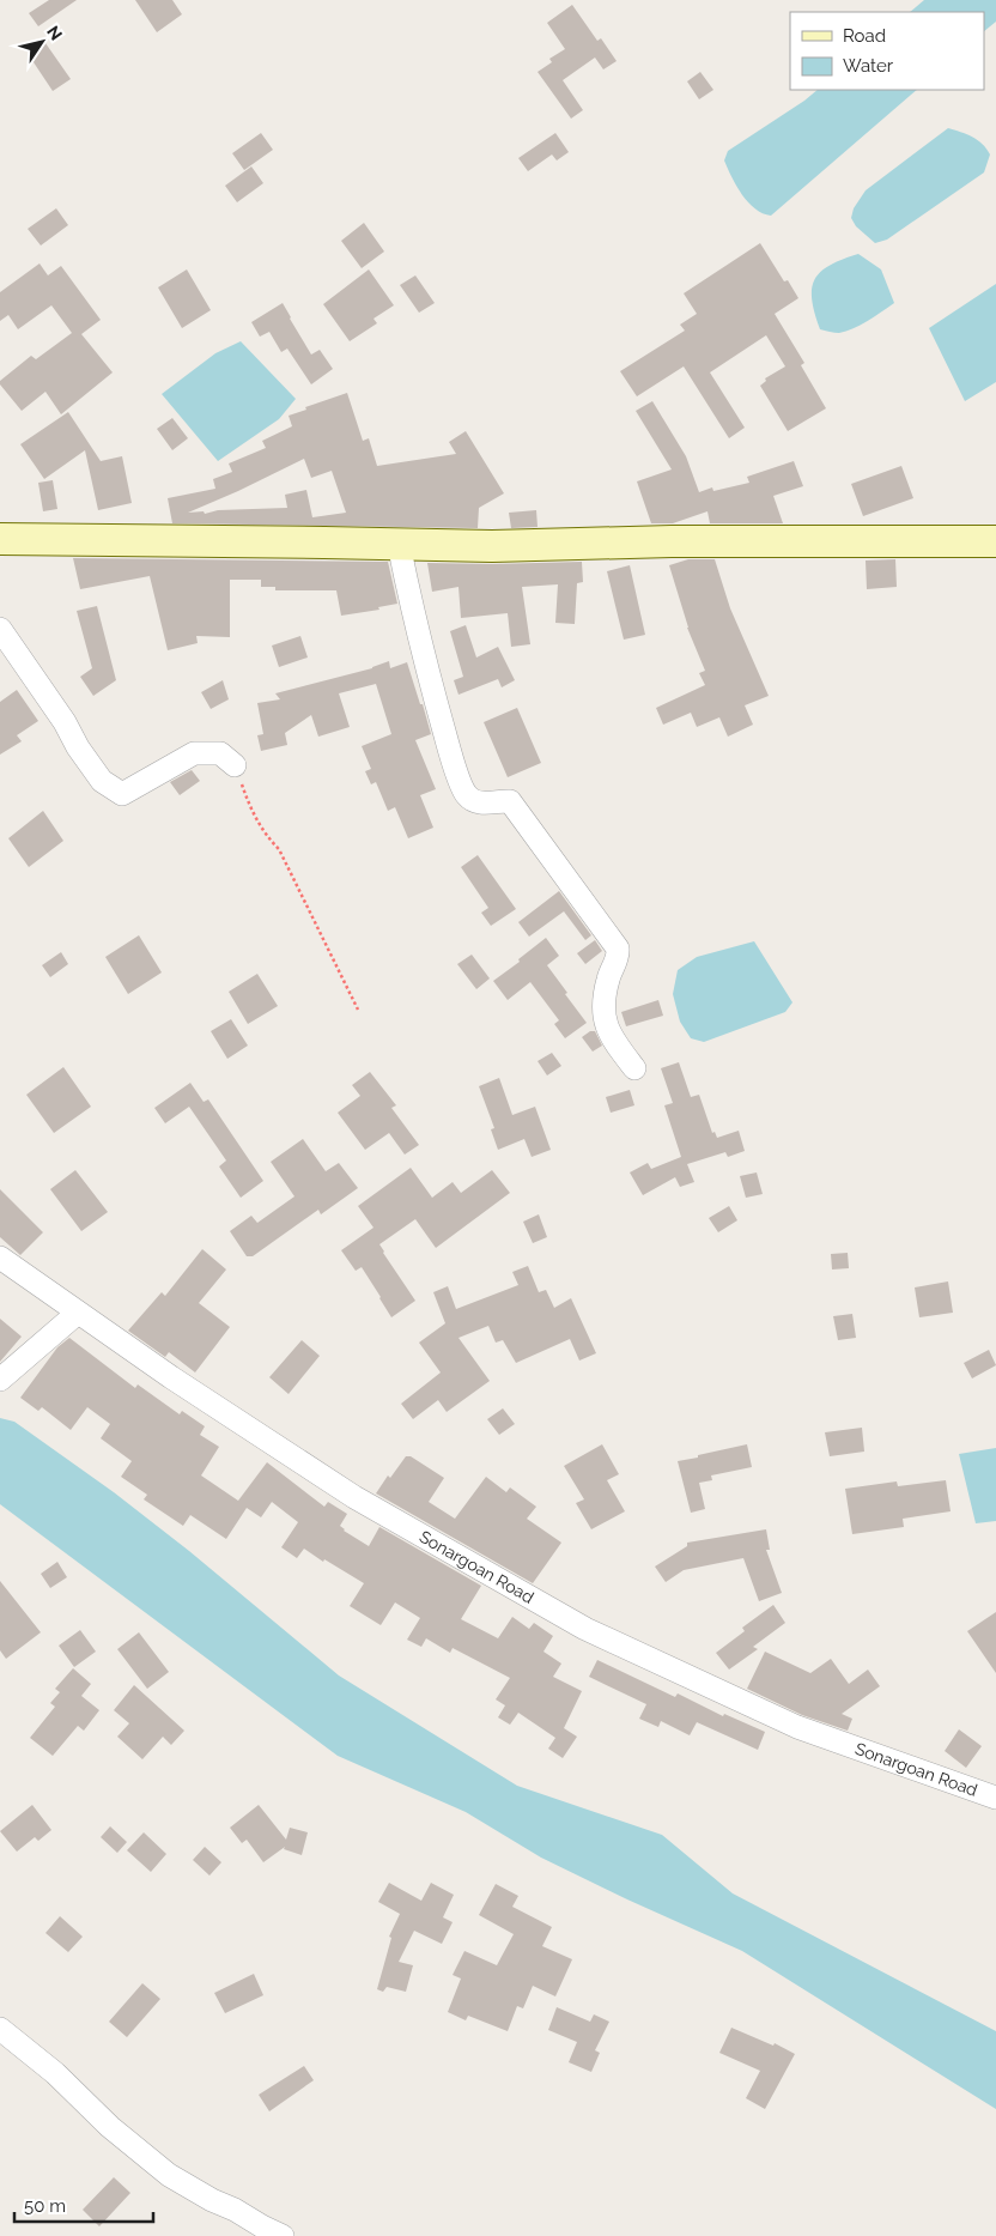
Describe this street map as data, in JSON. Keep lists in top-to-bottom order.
{
  "streets": {
    "street": ["Sonargoan Road"]
  },
  "legend": ["Road", "Water"],
  "scale_bar": "50 m",
  "north": "top right"
}
